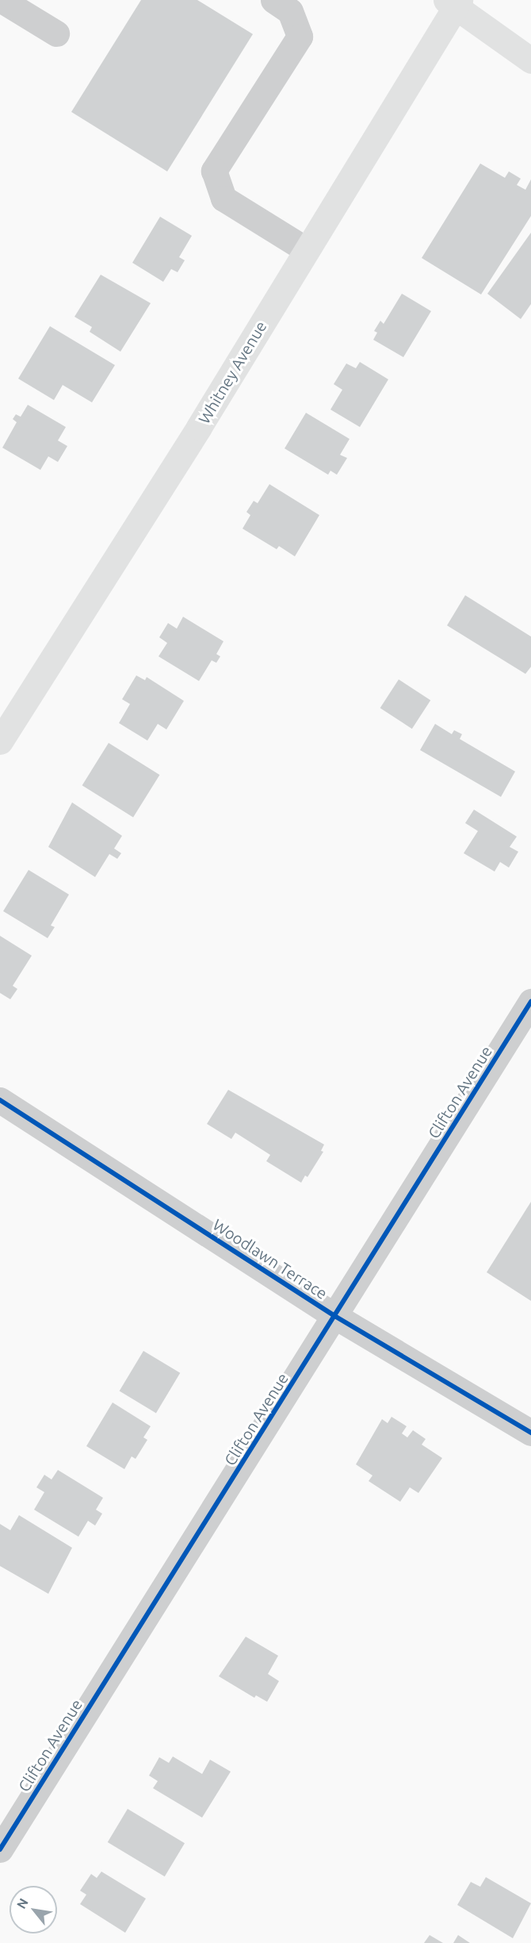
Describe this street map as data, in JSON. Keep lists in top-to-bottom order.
{
  "streets": {
    "main road": ["Whitney Avenue"],
    "street": ["Clifton Avenue", "Woodlawn Terrace"]
  },
  "crossings": [
    ["Clifton Avenue", "Woodlawn Terrace"]
  ],
  "north": "top left"
}
